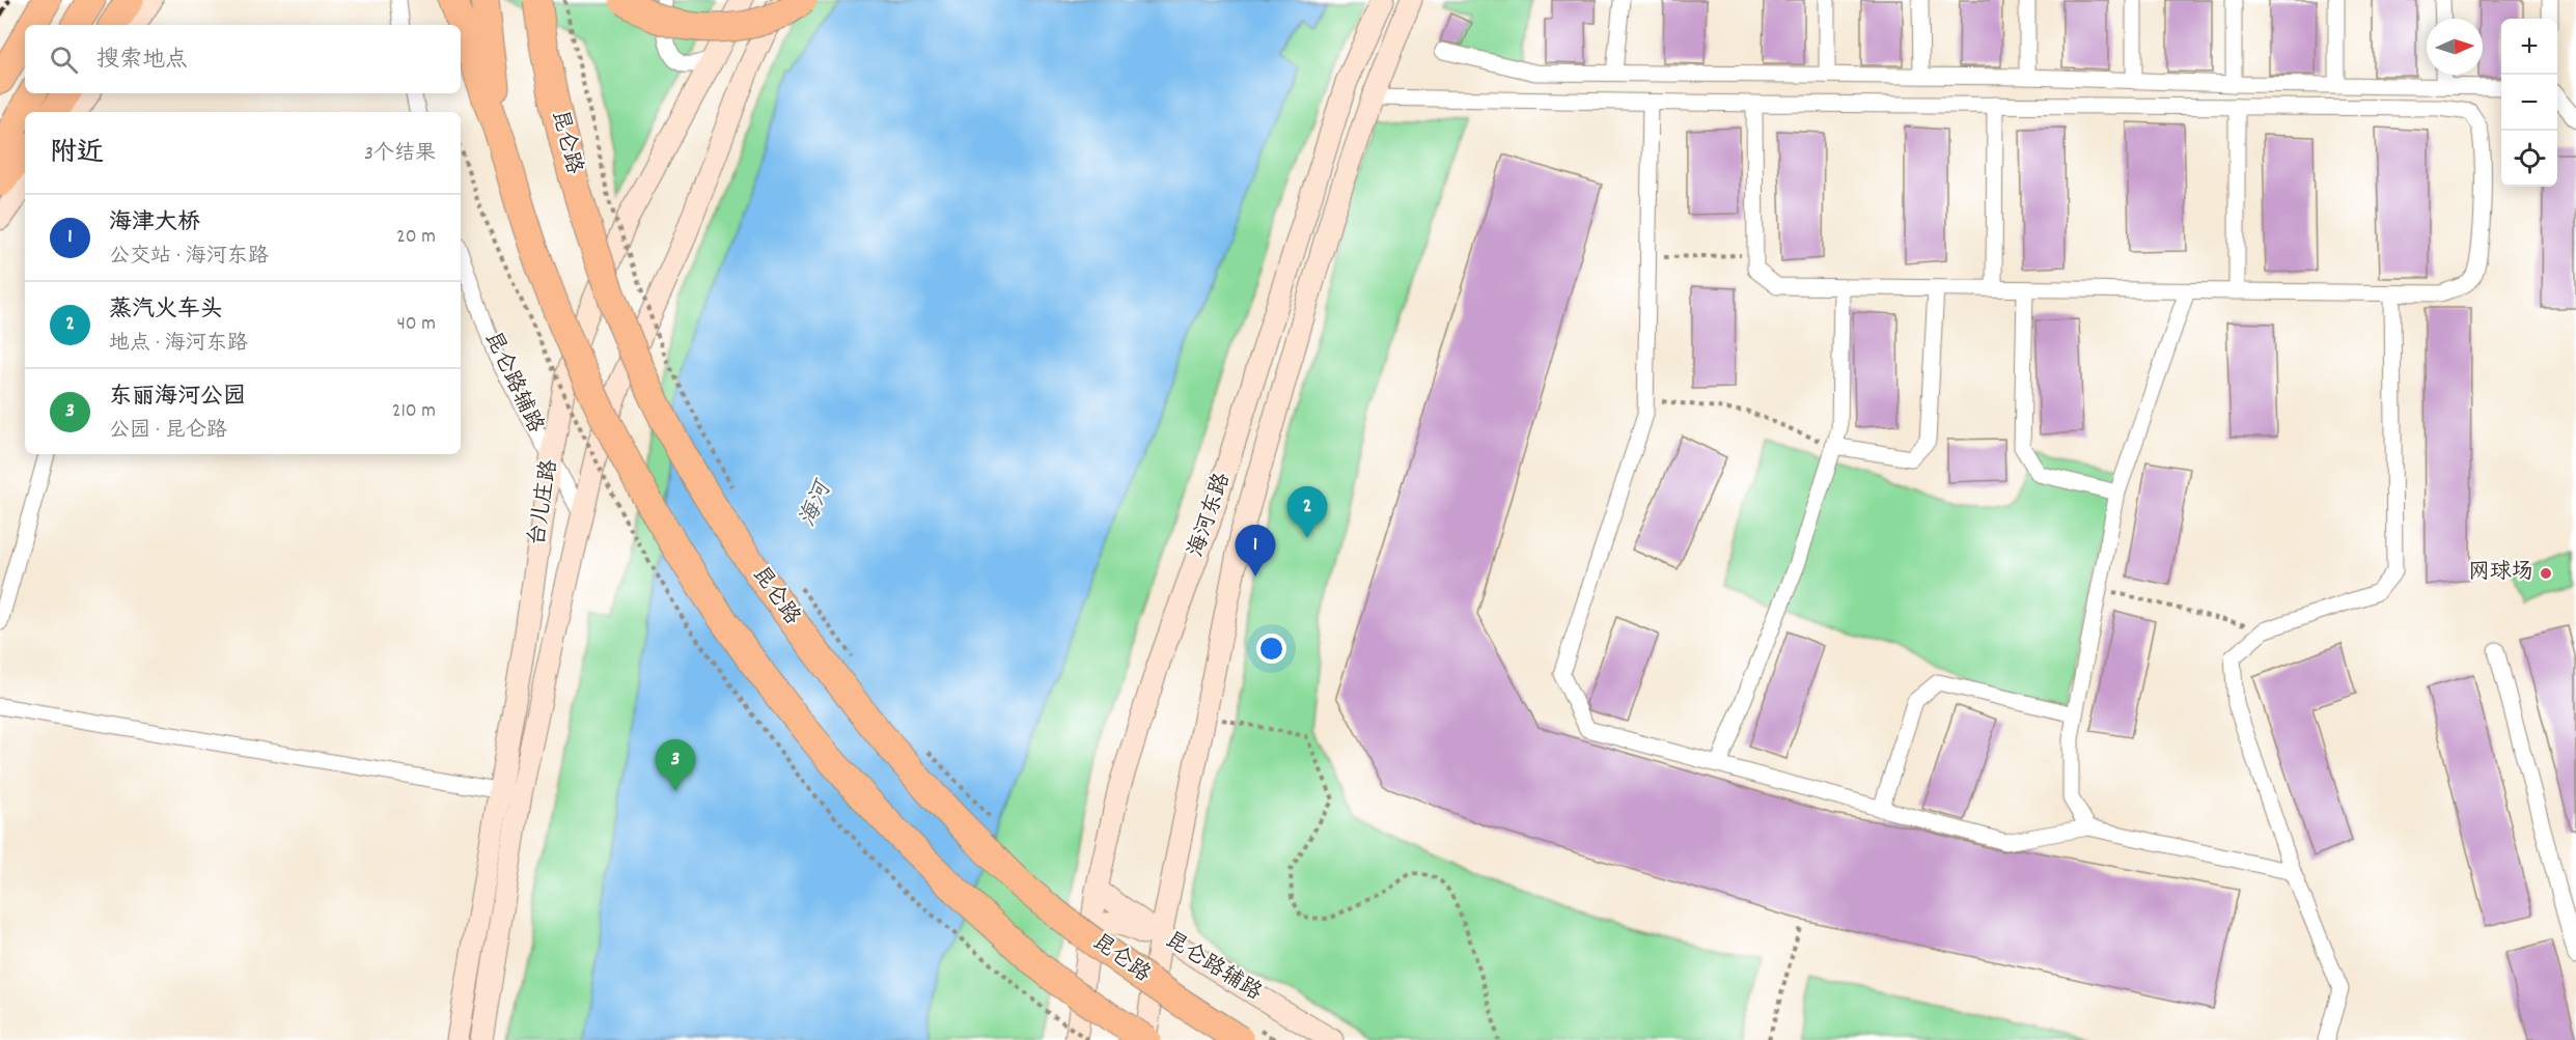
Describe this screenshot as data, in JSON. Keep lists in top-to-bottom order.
{
  "streets": {
    "highway": ["昆仑路"],
    "main road": ["昆仑路辅路", "台儿庄路", "海河东路"]
  },
  "crossings": [
    ["昆仑路辅路", "台儿庄路"],
    ["昆仑路辅路", "海河东路"]
  ],
  "water": ["海河"],
  "places": ["网球场"],
  "north": "right",
  "page": {
    "map_buttons": ["+", "−"],
    "search": "搜索地点",
    "heading": ["附近", "3个结果"],
    "list": [
      {
        "mark": "1",
        "name": "海津大桥",
        "note": "公交站 · 海河东路",
        "value": "20 m"
      },
      {
        "mark": "2",
        "name": "蒸汽火车头",
        "note": "地点 · 海河东路",
        "value": "40 m"
      },
      {
        "mark": "3",
        "name": "东丽海河公园",
        "note": "公园 · 昆仑路",
        "value": "210 m"
      }
    ],
    "pins": ["2", "1", "3"]
  }
}
